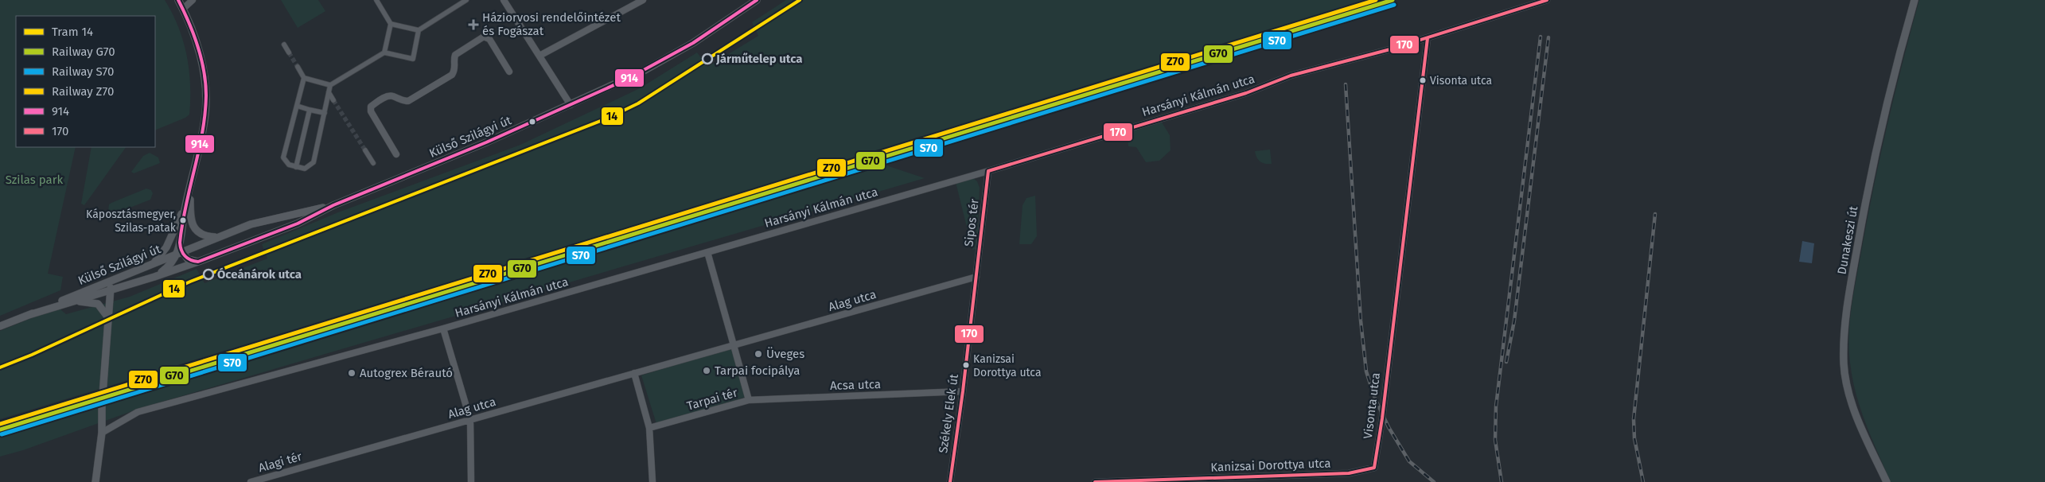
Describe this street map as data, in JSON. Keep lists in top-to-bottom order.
{
  "streets": {
    "street": [
      "Harsányi Kálmán utca",
      "Külső Szilágyi út",
      "Sipos tér",
      "Dunakeszi út",
      "Alag utca",
      "Acsa utca",
      "Tarpai tér",
      "Visonta utca",
      "Székely Elek út",
      "Alagi tér",
      "Kanizsai Dorottya utca"
    ]
  },
  "crossings": [
    ["Harsányi Kálmán utca", "Sipos tér"],
    ["Harsányi Kálmán utca", "Tarpai tér"],
    ["Harsányi Kálmán utca", "Visonta utca"],
    ["Sipos tér", "Alag utca"],
    ["Sipos tér", "Székely Elek út"],
    ["Alag utca", "Tarpai tér"],
    ["Alag utca", "Székely Elek út"],
    ["Alag utca", "Alagi tér"],
    ["Acsa utca", "Tarpai tér"],
    ["Acsa utca", "Székely Elek út"],
    ["Visonta utca", "Kanizsai Dorottya utca"]
  ],
  "parks": ["Szilas park"],
  "places": {
    "health": ["Háziorvosi rendelőintézet és Fogászat"],
    "other": [
      "Járműtelep utca",
      "Visonta utca",
      "Káposztásmegyer, Szilas-patak",
      "Óceánárok utca",
      "Üveges",
      "Kanizsai Dorottya utca",
      "Tarpai focipálya",
      "Autogrex Bérautó"
    ]
  },
  "lines": [
    "tram line 14",
    "rail line G70",
    "rail line Z70",
    "transit line 914",
    "transit line 170",
    "rail line S70"
  ],
  "legend": [
    "Tram 14",
    "Railway G70",
    "Railway S70",
    "Railway Z70",
    "914",
    "170"
  ]
}
